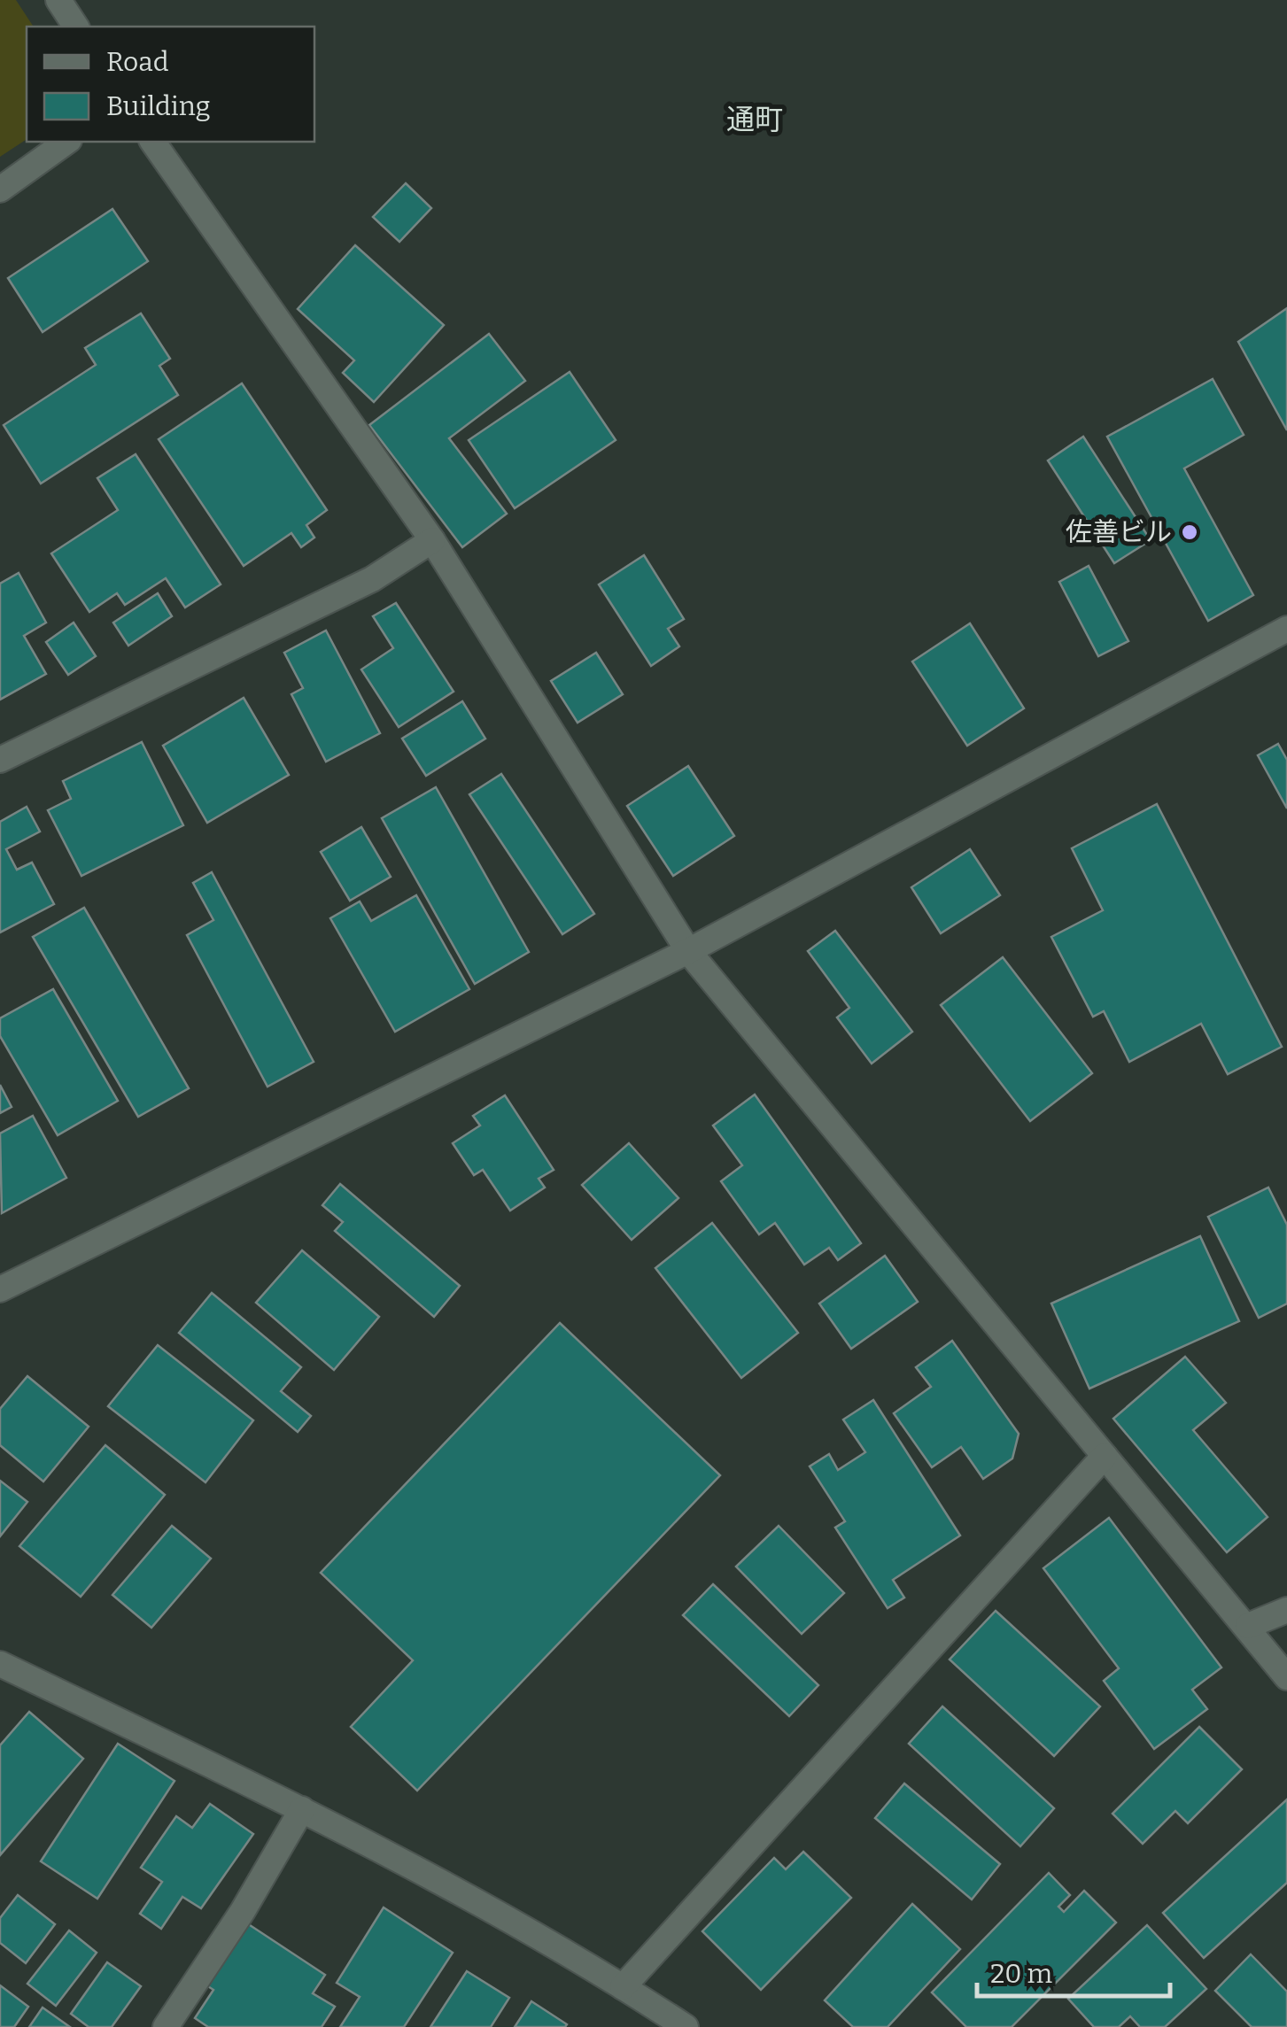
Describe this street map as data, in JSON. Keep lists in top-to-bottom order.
{
  "districts": ["通町"],
  "places": ["佐善ビル"],
  "legend": ["Road", "Building"],
  "scale_bar": "20 m"
}
